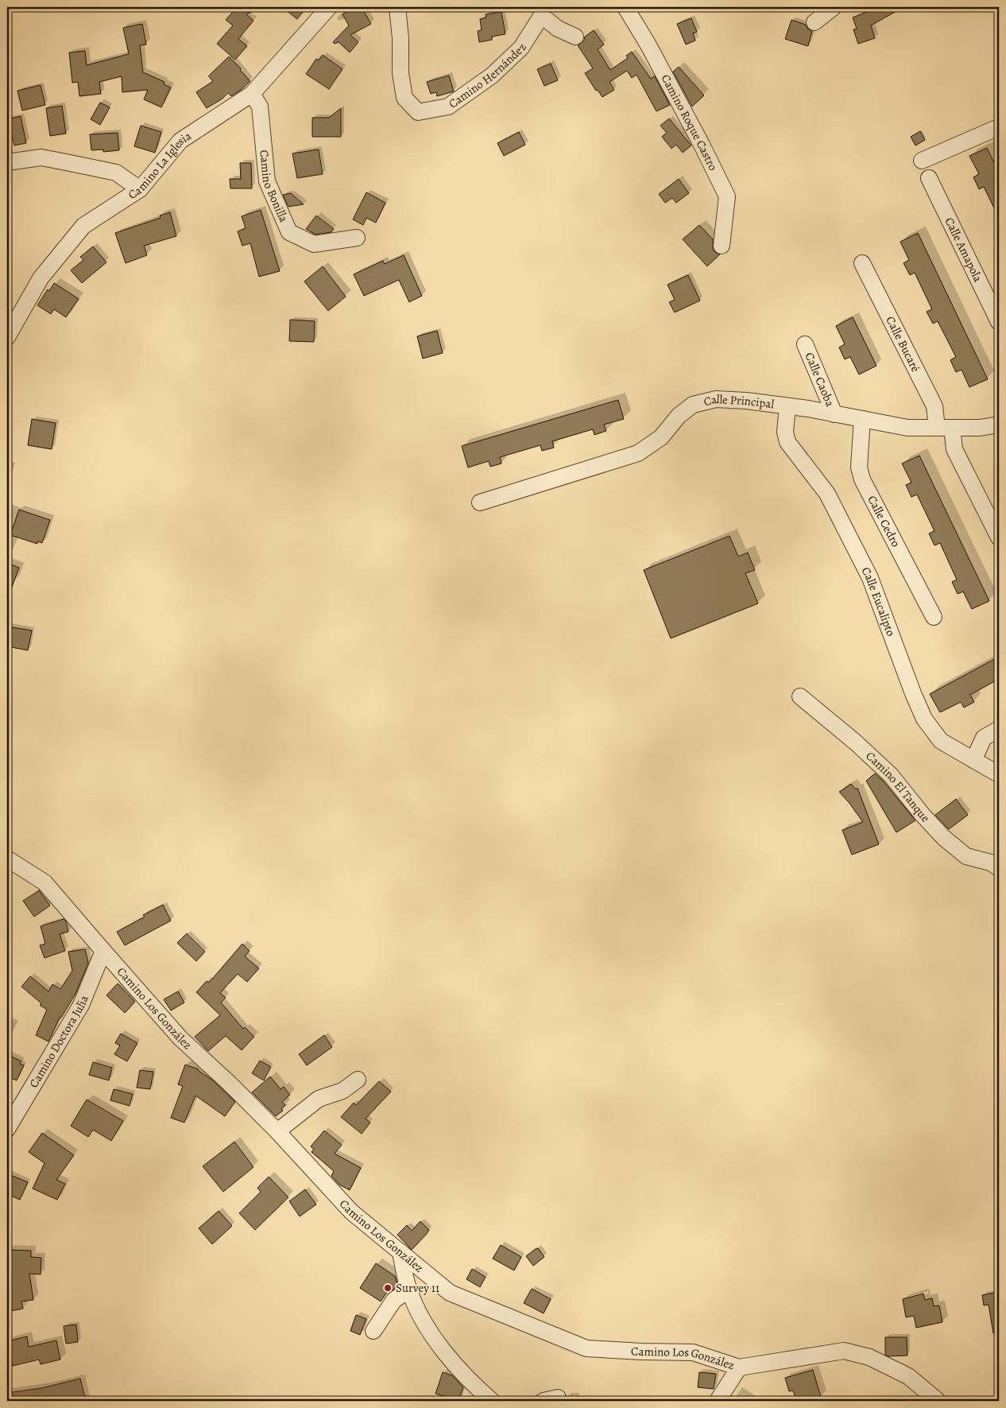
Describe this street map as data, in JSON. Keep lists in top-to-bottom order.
{
  "streets": {
    "street": [
      "Camino Hernández",
      "Camino Roque Castro",
      "Camino La Iglesia",
      "Camino Bonilla",
      "Calle Amapola",
      "Calle Bucaré",
      "Calle Caoba",
      "Calle Principal",
      "Calle Cedro",
      "Calle Eucalipto",
      "Camino El Tanque",
      "Camino Los González",
      "Camino Doctora Julia"
    ]
  },
  "crossings": [
    ["Camino La Iglesia", "Camino Bonilla"],
    ["Calle Bucaré", "Calle Principal"],
    ["Calle Caoba", "Calle Principal"],
    ["Calle Principal", "Calle Cedro"],
    ["Calle Principal", "Calle Eucalipto"],
    ["Camino Los González", "Camino Doctora Julia"]
  ],
  "places": ["Survey 11"]
}
